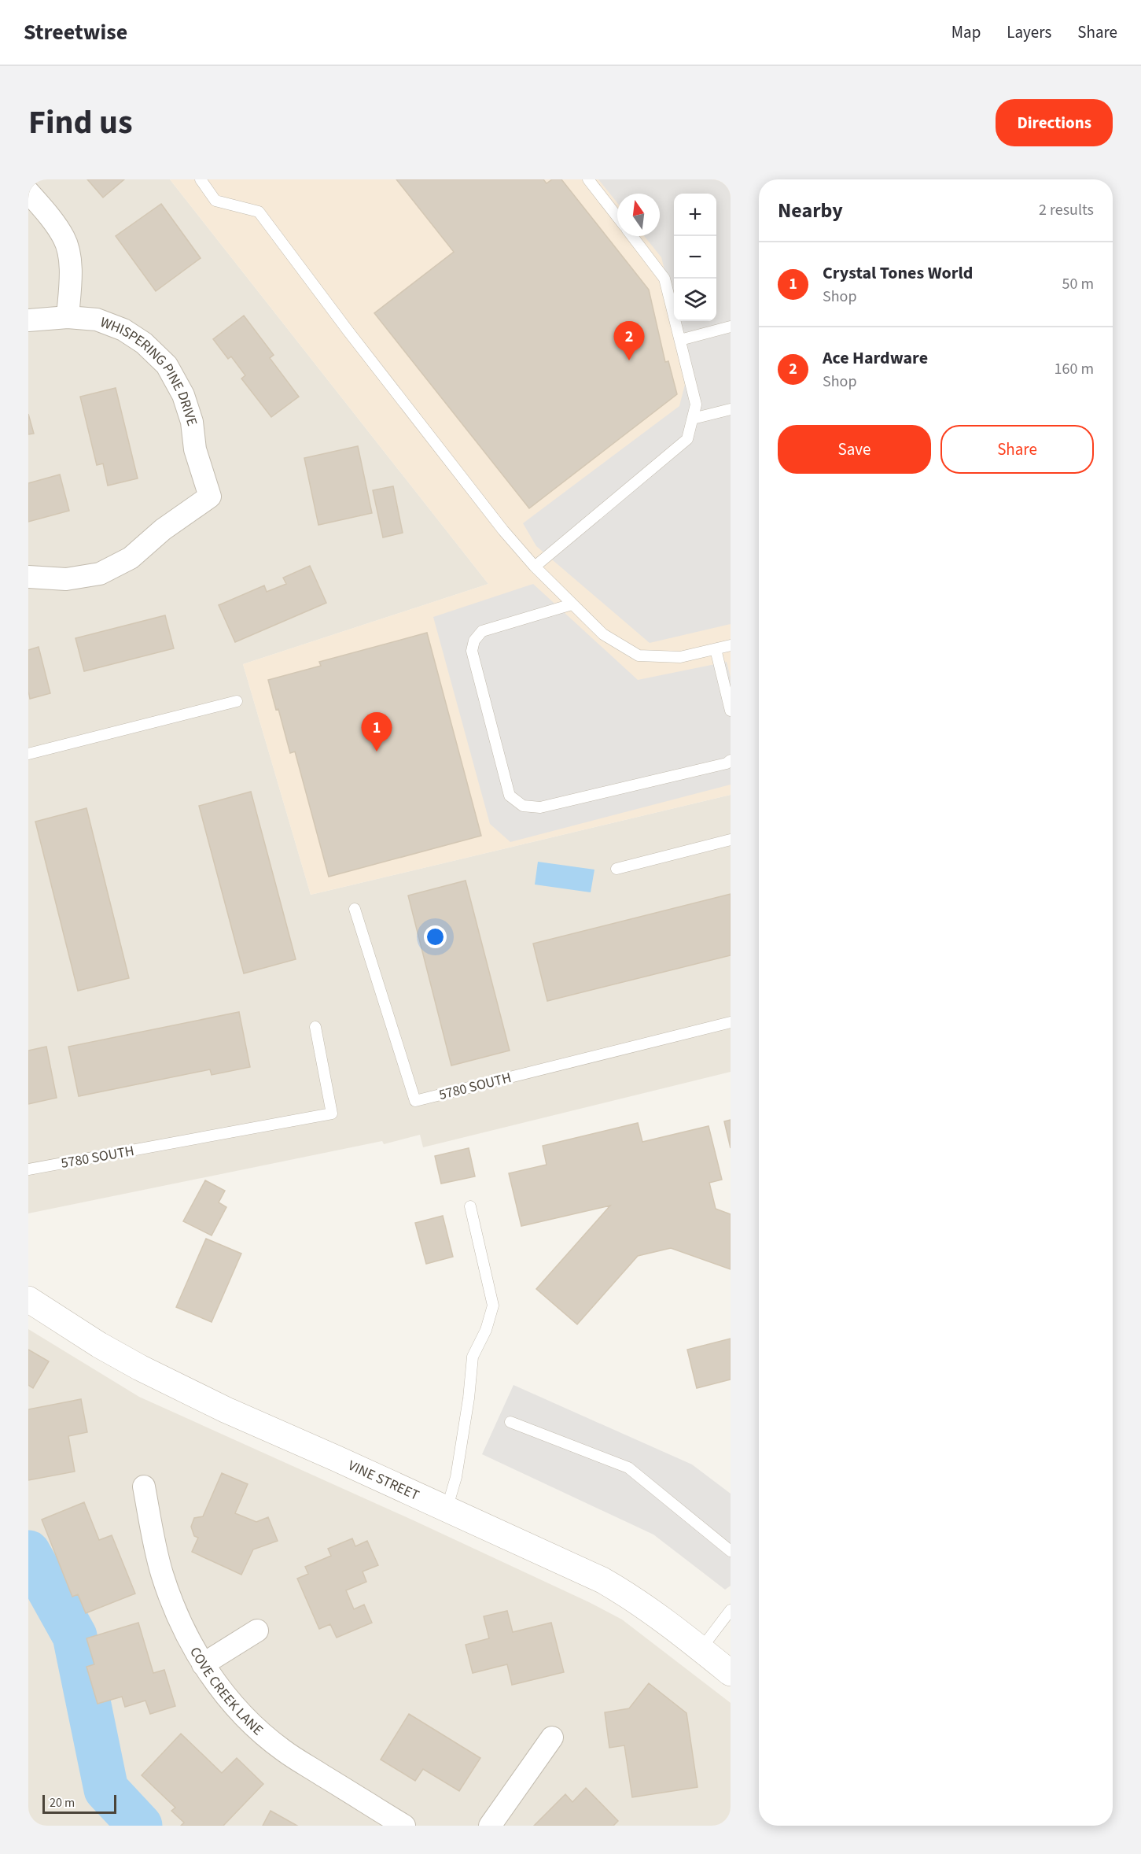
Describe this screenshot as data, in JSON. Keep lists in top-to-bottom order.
{
  "streets": {
    "street": ["WHISPERING PINE DRIVE", "VINE STREET", "COVE CREEK LANE"],
    "lane": ["5780 SOUTH"]
  },
  "scale_bar": "20 m",
  "north": "top",
  "page": {
    "header": "Streetwise",
    "nav": ["Map", "Layers", "Share"],
    "title": "Find us",
    "buttons": [
      "Directions",
      ["Save", "Share"]
    ],
    "heading": ["Nearby", "2 results"],
    "map_buttons": ["+", "−"],
    "list": [
      {
        "mark": "1",
        "name": "Crystal Tones World",
        "note": "Shop",
        "value": "50 m"
      },
      {
        "mark": "2",
        "name": "Ace Hardware",
        "note": "Shop",
        "value": "160 m"
      }
    ],
    "pins": ["2", "1"],
    "scale": "20 m"
  }
}
